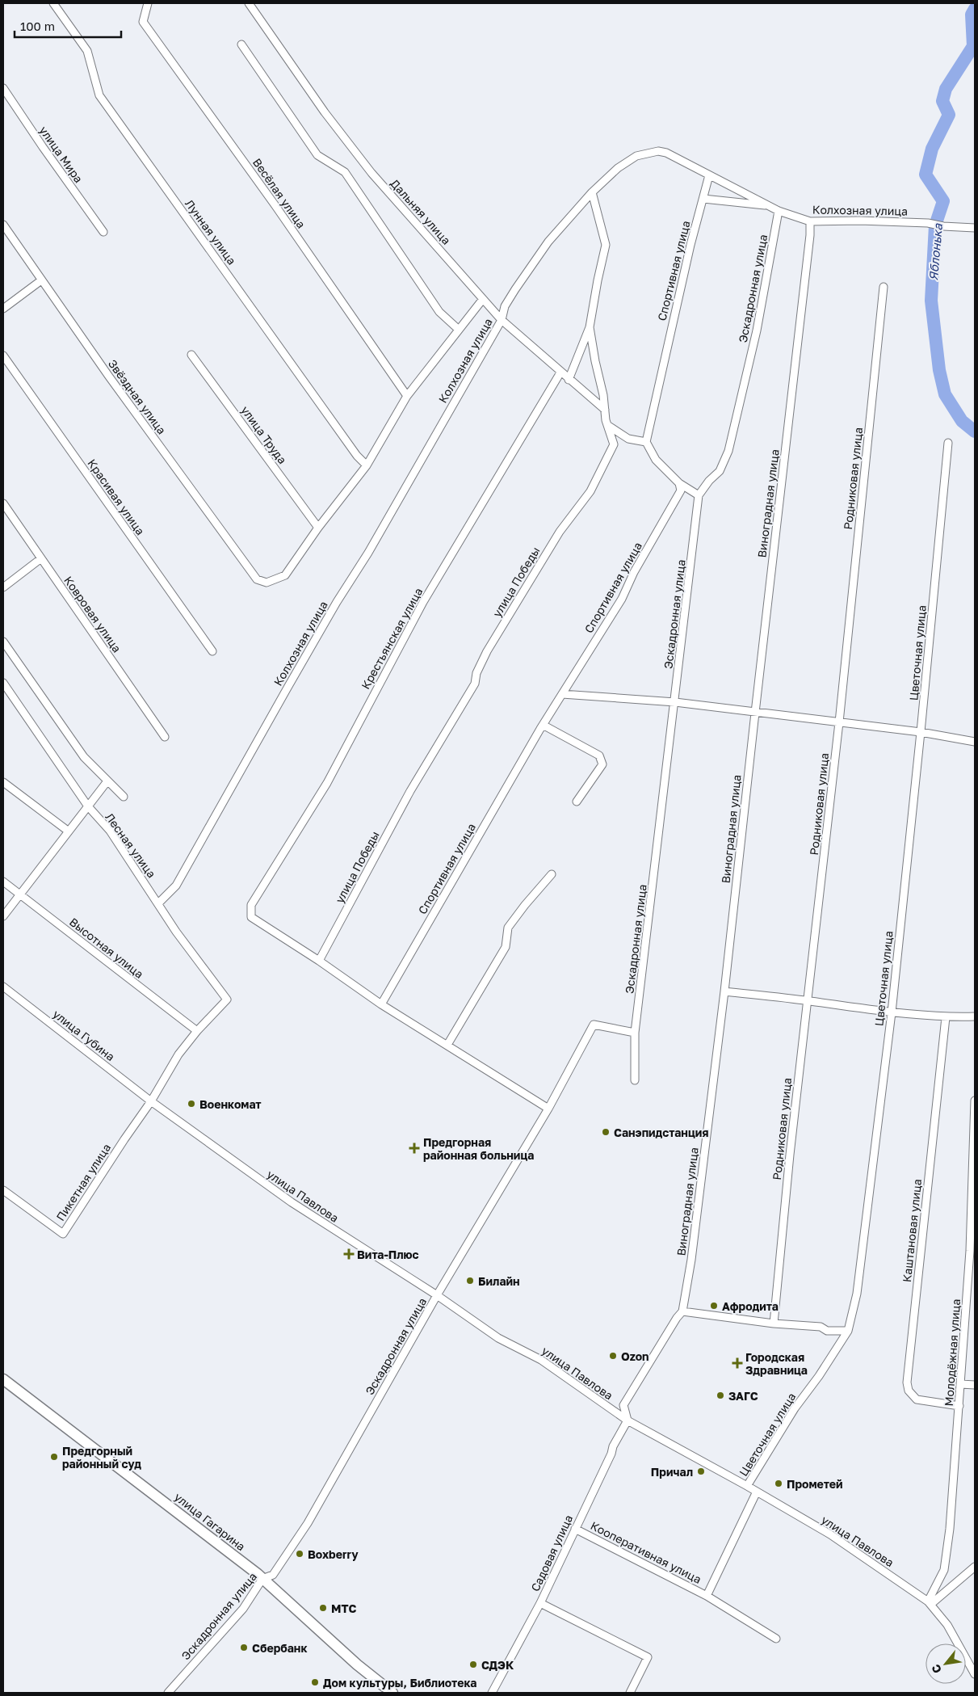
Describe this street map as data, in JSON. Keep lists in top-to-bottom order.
{
  "streets": {
    "street": [
      "улица Мира",
      "Весёлая улица",
      "Колхозная улица",
      "Дальняя улица",
      "Лунная улица",
      "Спортивная улица",
      "Эскадронная улица",
      "Звёздная улица",
      "улица Труда",
      "Родниковая улица",
      "Красивая улица",
      "Виноградная улица",
      "улица Победы",
      "Ковровая улица",
      "Крестьянская улица",
      "Цветочная улица",
      "Лесная улица",
      "Высотная улица",
      "улица Губина",
      "Пикетная улица",
      "улица Павлова",
      "Каштановая улица",
      "Молодёжная улица",
      "улица Гагарина",
      "Кооперативная улица",
      "Садовая улица"
    ]
  },
  "crossings": [
    ["Колхозная улица", "Дальняя улица"],
    ["Колхозная улица", "Спортивная улица"],
    ["Колхозная улица", "Эскадронная улица"],
    ["Колхозная улица", "Виноградная улица"],
    ["Колхозная улица", "улица Победы"],
    ["Колхозная улица", "Лесная улица"],
    ["Дальняя улица", "улица Победы"],
    ["Дальняя улица", "Крестьянская улица"],
    ["Эскадронная улица", "улица Павлова"],
    ["Эскадронная улица", "улица Гагарина"],
    ["Звёздная улица", "улица Труда"],
    ["Виноградная улица", "улица Павлова"],
    ["Виноградная улица", "Садовая улица"],
    ["улица Победы", "Крестьянская улица"],
    ["Цветочная улица", "улица Павлова"],
    ["Лесная улица", "Высотная улица"],
    ["улица Губина", "Пикетная улица"],
    ["улица Губина", "улица Павлова"],
    ["Пикетная улица", "улица Павлова"],
    ["улица Павлова", "Молодёжная улица"],
    ["улица Павлова", "Кооперативная улица"],
    ["улица Павлова", "Садовая улица"],
    ["Каштановая улица", "Молодёжная улица"],
    ["Кооперативная улица", "Садовая улица"]
  ],
  "water": ["Яблонька"],
  "places": {
    "other": [
      "Военкомат",
      "Санэпидстанция",
      "Билайн",
      "Афродита",
      "Ozon",
      "ЗАГС",
      "Предгорный районный суд",
      "Причал",
      "Прометей",
      "Boxberry",
      "МТС",
      "Сбербанк",
      "СДЭК",
      "Дом культуры, Библиотека"
    ],
    "health": ["Предгорная районная больница", "Вита-Плюс", "Городская Здравница"]
  },
  "scale_bar": "100 m",
  "north": "bottom left"
}
